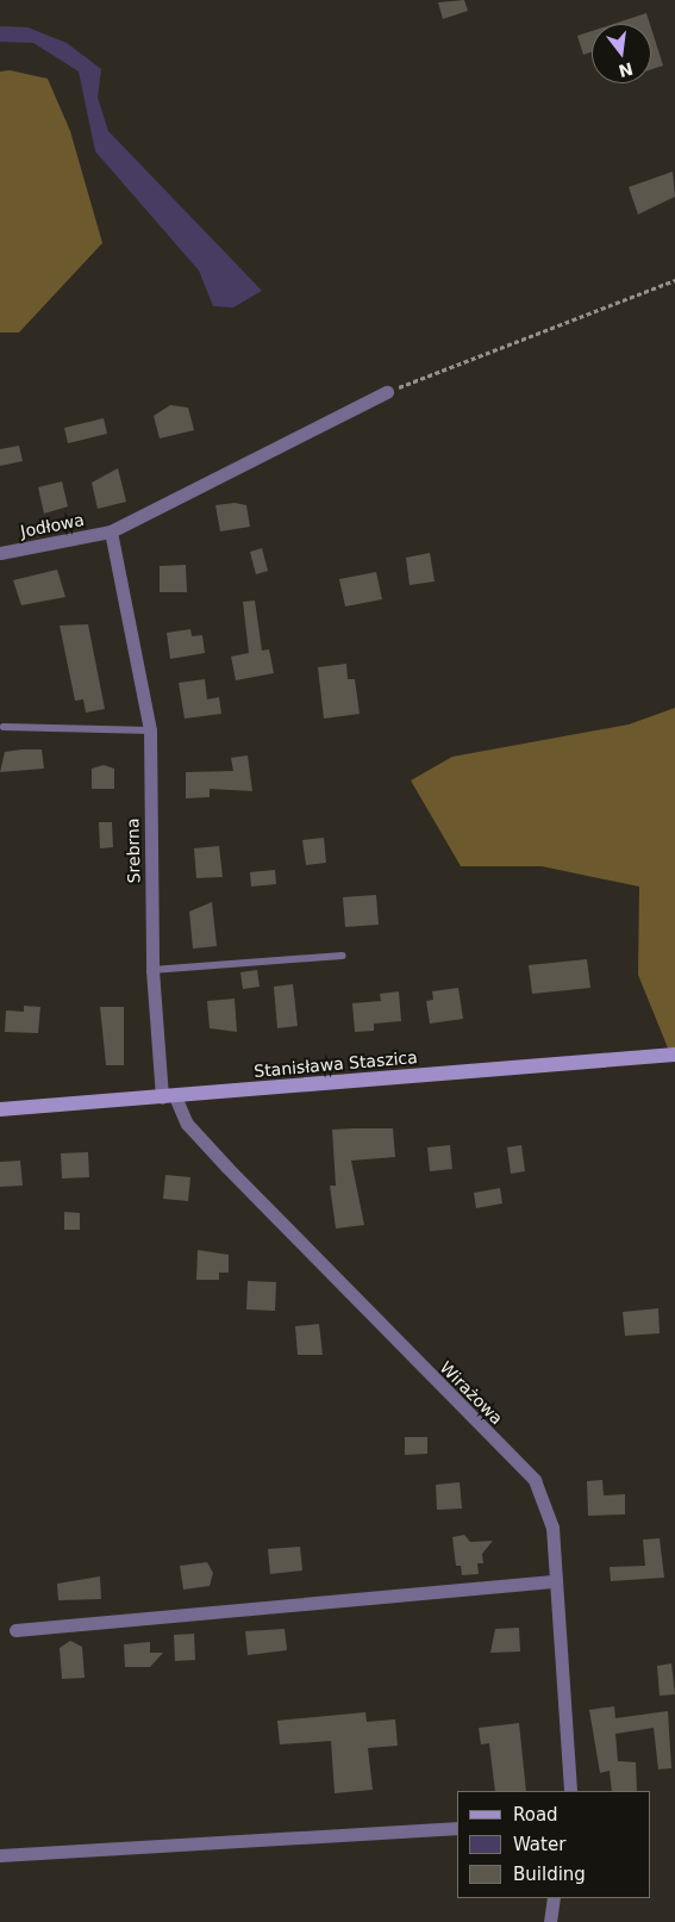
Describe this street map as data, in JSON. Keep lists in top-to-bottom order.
{
  "streets": {
    "street": [
      "Jodłowa",
      "Srebrna",
      "Stanisława Staszica",
      "Wirażowa"
    ]
  },
  "crossings": [
    ["Jodłowa", "Srebrna"],
    ["Srebrna", "Stanisława Staszica"],
    ["Srebrna", "Wirażowa"],
    ["Stanisława Staszica", "Wirażowa"]
  ],
  "legend": ["Road", "Water", "Building"],
  "north": "bottom"
}
